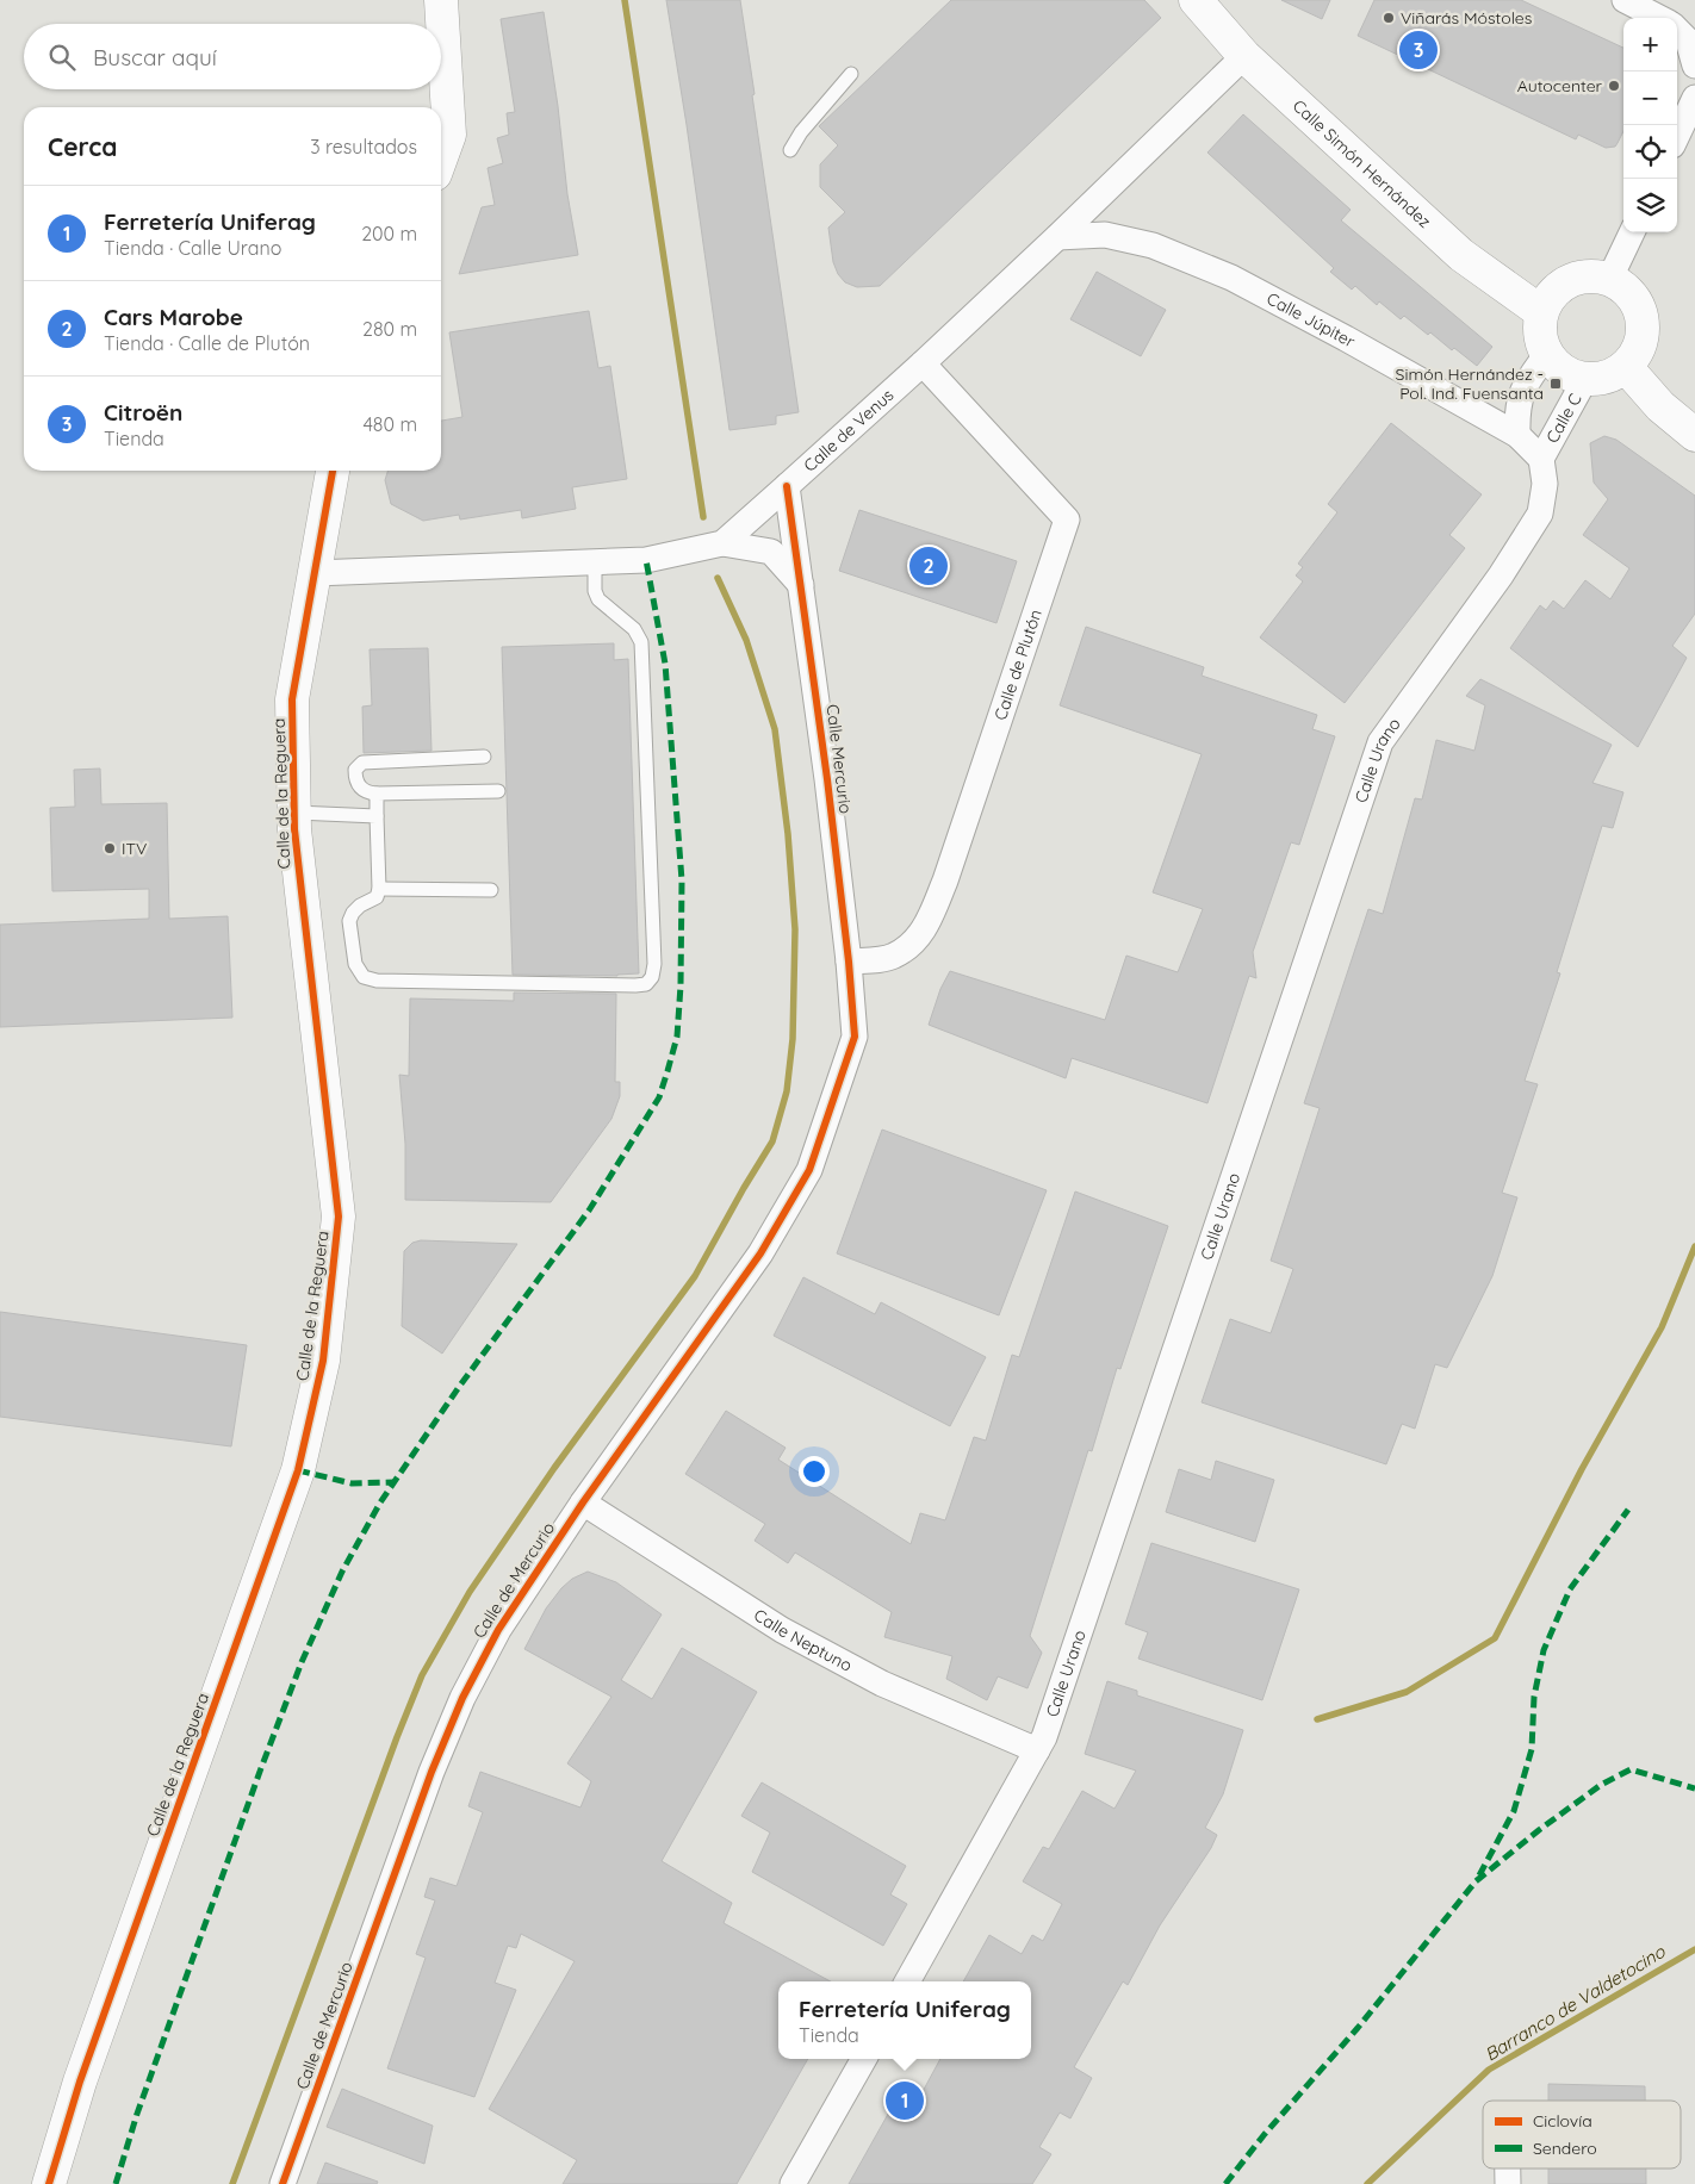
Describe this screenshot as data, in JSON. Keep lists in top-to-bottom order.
{
  "streets": {
    "street": [
      "Calle Simón Hernández",
      "Calle Júpiter",
      "Calle C",
      "Calle de Venus",
      "Calle de Plutón",
      "Calle Mercurio",
      "Calle Urano",
      "Calle de la Reguera",
      "Calle de Mercurio",
      "Calle Neptuno"
    ]
  },
  "crossings": [
    ["Calle Simón Hernández", "Calle C"],
    ["Calle Simón Hernández", "Calle de Venus"],
    ["Calle Júpiter", "Calle C"],
    ["Calle Júpiter", "Calle de Venus"],
    ["Calle Júpiter", "Calle Urano"],
    ["Calle C", "Calle Urano"],
    ["Calle de Venus", "Calle de Plutón"],
    ["Calle de Venus", "Calle Mercurio"],
    ["Calle de Venus", "Calle de la Reguera"],
    ["Calle de Plutón", "Calle Mercurio"],
    ["Calle Mercurio", "Calle de Mercurio"],
    ["Calle Urano", "Calle Neptuno"],
    ["Calle de Mercurio", "Calle Neptuno"]
  ],
  "water": ["Barranco de Valdetocino"],
  "places": {
    "other": ["Viñarás Móstoles", "Autocenter", "ITV"],
    "transit": ["Simón Hernández - Pol. Ind. Fuensanta"]
  },
  "legend": ["Ciclovía", "Sendero"],
  "page": {
    "map_buttons": ["+", "−"],
    "search": "Buscar aquí",
    "pins": ["3", "2", "1"],
    "heading": ["Cerca", "3 resultados"],
    "list": [
      {
        "mark": "1",
        "name": "Ferretería Uniferag",
        "note": "Tienda · Calle Urano",
        "value": "200 m"
      },
      {
        "mark": "2",
        "name": "Cars Marobe",
        "note": "Tienda · Calle de Plutón",
        "value": "280 m"
      },
      {
        "mark": "3",
        "name": "Citroën",
        "note": "Tienda",
        "value": "480 m"
      }
    ],
    "popup": ["Ferretería Uniferag", "Tienda"]
  }
}
